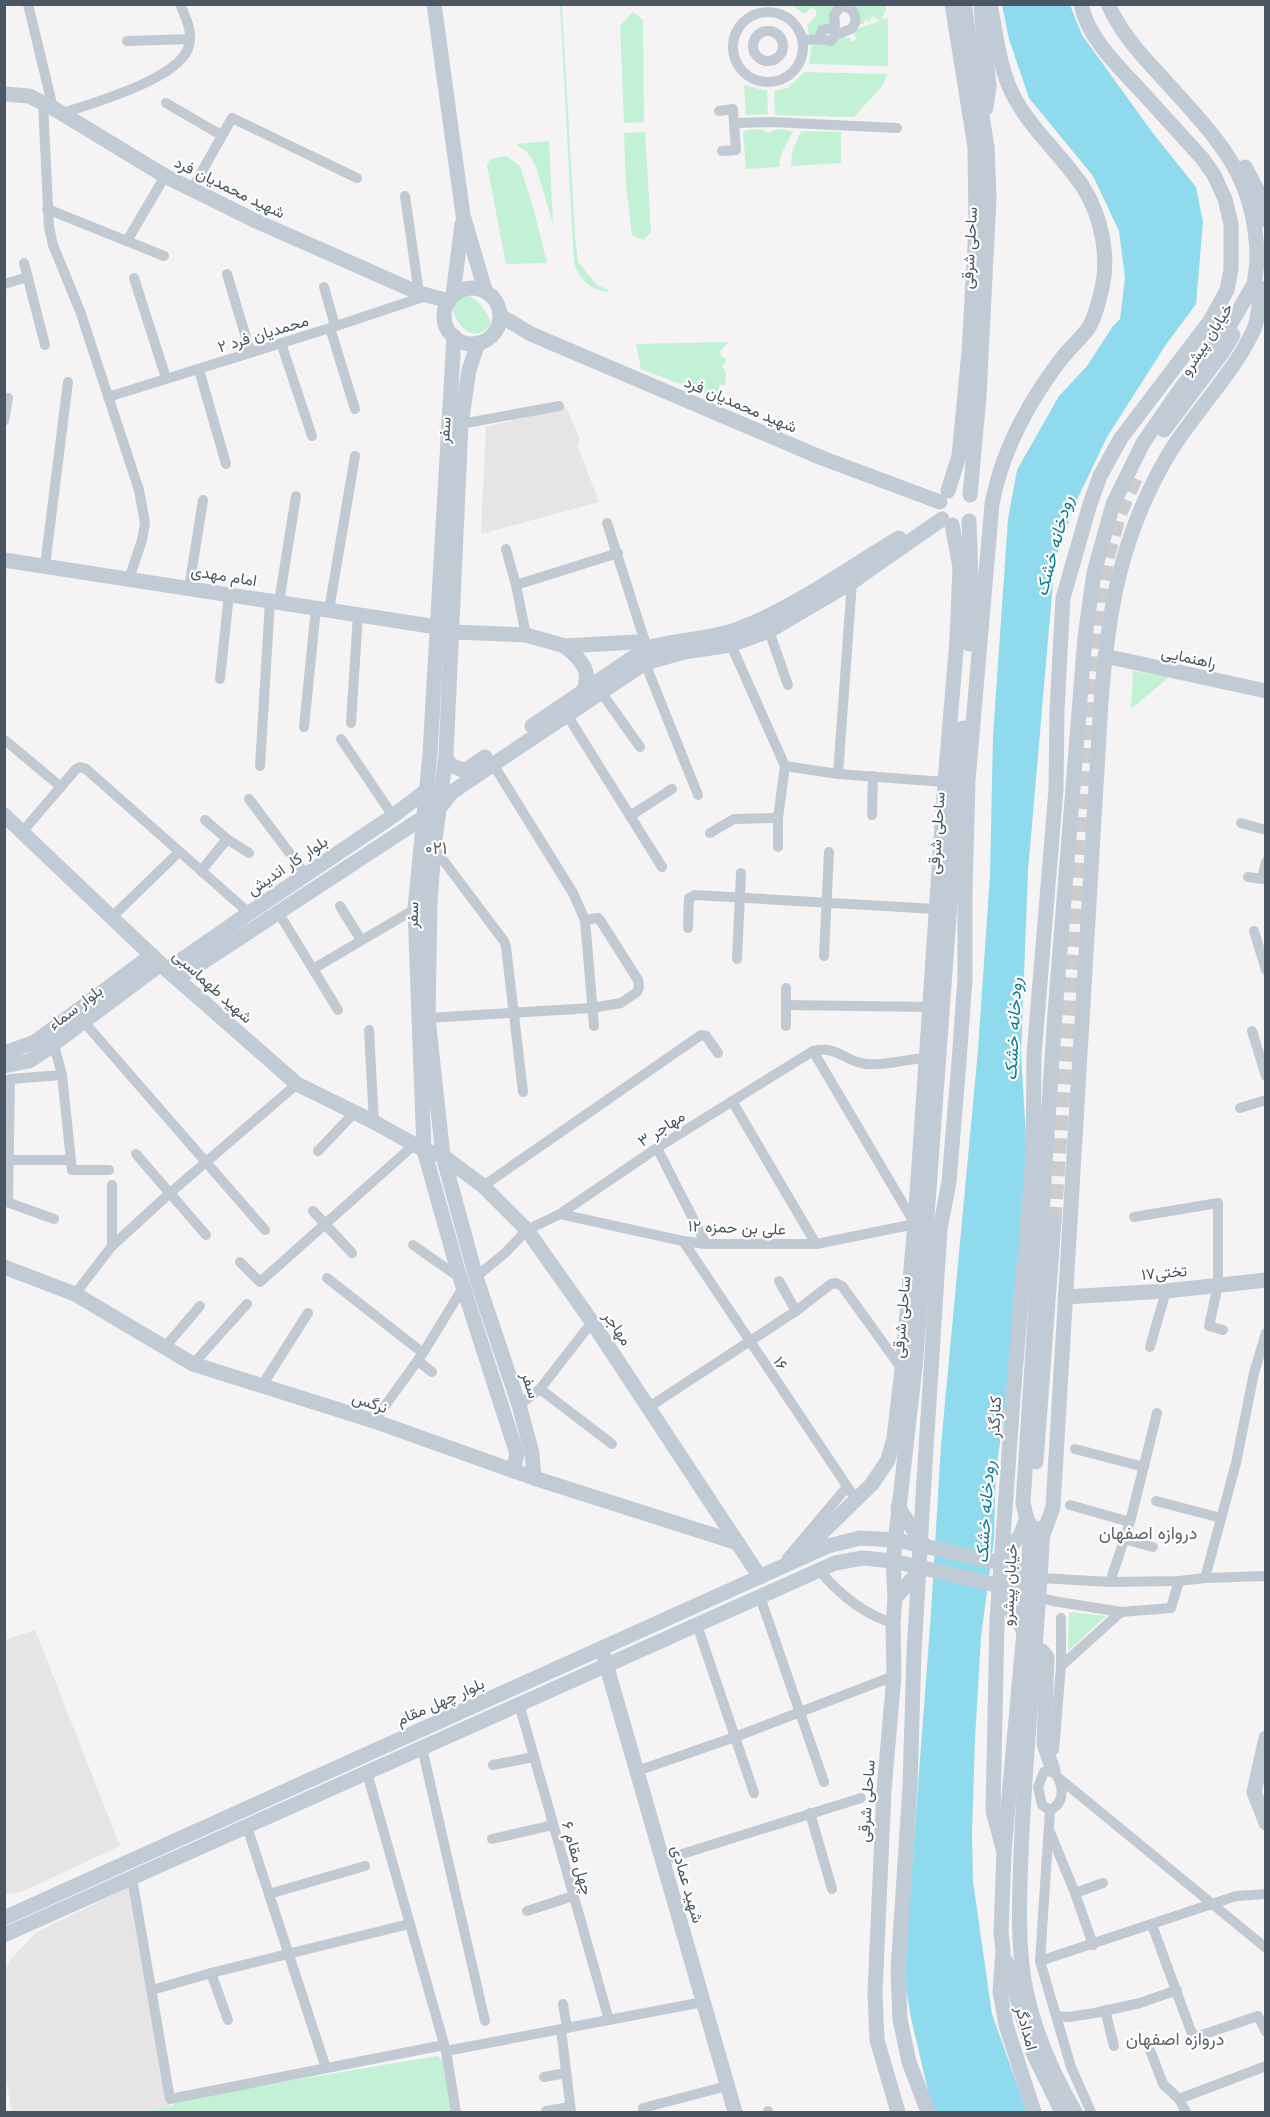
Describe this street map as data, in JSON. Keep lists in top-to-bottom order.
{
  "streets": {
    "main road": [
      "شهید محمدیان فرد",
      "ساحلی شرقی",
      "خیابان پیشرو",
      "سفر",
      "امام مهدی",
      "راهنمایی",
      "بلوار کار اندیش",
      "شهید طهماسبی",
      "بلوار سماء",
      "تختی۱۷",
      "مهاجر",
      "نرگس",
      "کنارگذر",
      "بلوار چهل مقام",
      "شهید عمادی",
      "امدادگر"
    ],
    "street": [
      "۲ محمدیان فرد",
      "۳ مهاجر",
      "۱۲ علی بن حمزه",
      "۱۶",
      "چهل مقام ۶"
    ]
  },
  "crossings": [
    ["شهید محمدیان فرد", "ساحلی شرقی"],
    ["شهید محمدیان فرد", "۲ محمدیان فرد"],
    ["شهید محمدیان فرد", "سفر"],
    ["ساحلی شرقی", "۱۲ علی بن حمزه"],
    ["ساحلی شرقی", "۱۶"],
    ["ساحلی شرقی", "بلوار چهل مقام"],
    ["خیابان پیشرو", "کنارگذر"],
    ["خیابان پیشرو", "بلوار چهل مقام"],
    ["خیابان پیشرو", "امدادگر"],
    ["سفر", "امام مهدی"],
    ["سفر", "بلوار کار اندیش"],
    ["سفر", "شهید طهماسبی"],
    ["سفر", "مهاجر"],
    ["سفر", "نرگس"],
    ["بلوار کار اندیش", "شهید طهماسبی"],
    ["بلوار کار اندیش", "بلوار سماء"],
    ["شهید طهماسبی", "بلوار سماء"],
    ["شهید طهماسبی", "مهاجر"],
    ["۳ مهاجر", "۱۲ علی بن حمزه"],
    ["۳ مهاجر", "مهاجر"],
    ["۱۲ علی بن حمزه", "۱۶"],
    ["مهاجر", "نرگس"],
    ["مهاجر", "بلوار چهل مقام"],
    ["بلوار چهل مقام", "شهید عمادی"]
  ],
  "districts": ["۰۲۱", "دروازه اصفهان", "دروازه اصفهان"],
  "water": ["رودخانه خشک"]
}
